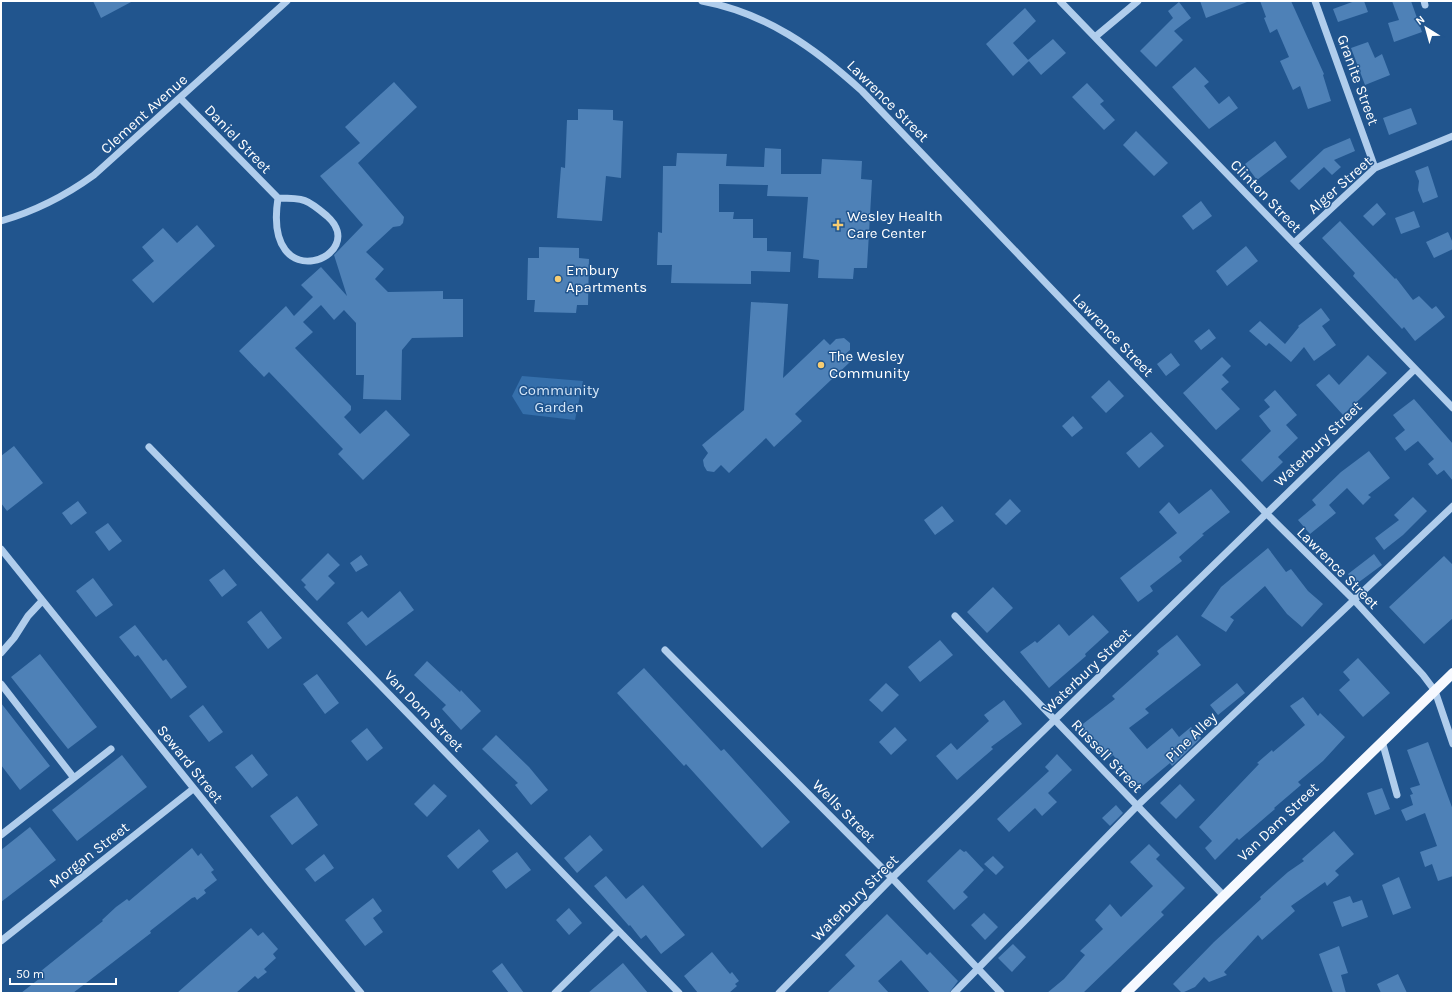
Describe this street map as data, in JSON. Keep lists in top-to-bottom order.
{
  "streets": {
    "main road": ["Van Dam Street"],
    "street": [
      "Granite Street",
      "Lawrence Street",
      "Clement Avenue",
      "Daniel Street",
      "Alger Street",
      "Clinton Street",
      "Waterbury Street",
      "Van Dorn Street",
      "Pine Alley",
      "Russell Street",
      "Seward Street",
      "Wells Street",
      "Morgan Street"
    ]
  },
  "crossings": [
    ["Granite Street", "Alger Street"],
    ["Lawrence Street", "Waterbury Street"],
    ["Lawrence Street", "Pine Alley"],
    ["Lawrence Street", "Van Dam Street"],
    ["Clement Avenue", "Daniel Street"],
    ["Alger Street", "Clinton Street"],
    ["Clinton Street", "Waterbury Street"],
    ["Waterbury Street", "Russell Street"],
    ["Waterbury Street", "Wells Street"],
    ["Pine Alley", "Russell Street"],
    ["Pine Alley", "Wells Street"],
    ["Russell Street", "Van Dam Street"],
    ["Seward Street", "Morgan Street"]
  ],
  "parks": ["Community Garden"],
  "places": {
    "health": ["Wesley Health Care Center"],
    "other": ["Embury Apartments", "The Wesley Community"]
  },
  "scale_bar": "50 m",
  "north": "top left"
}
